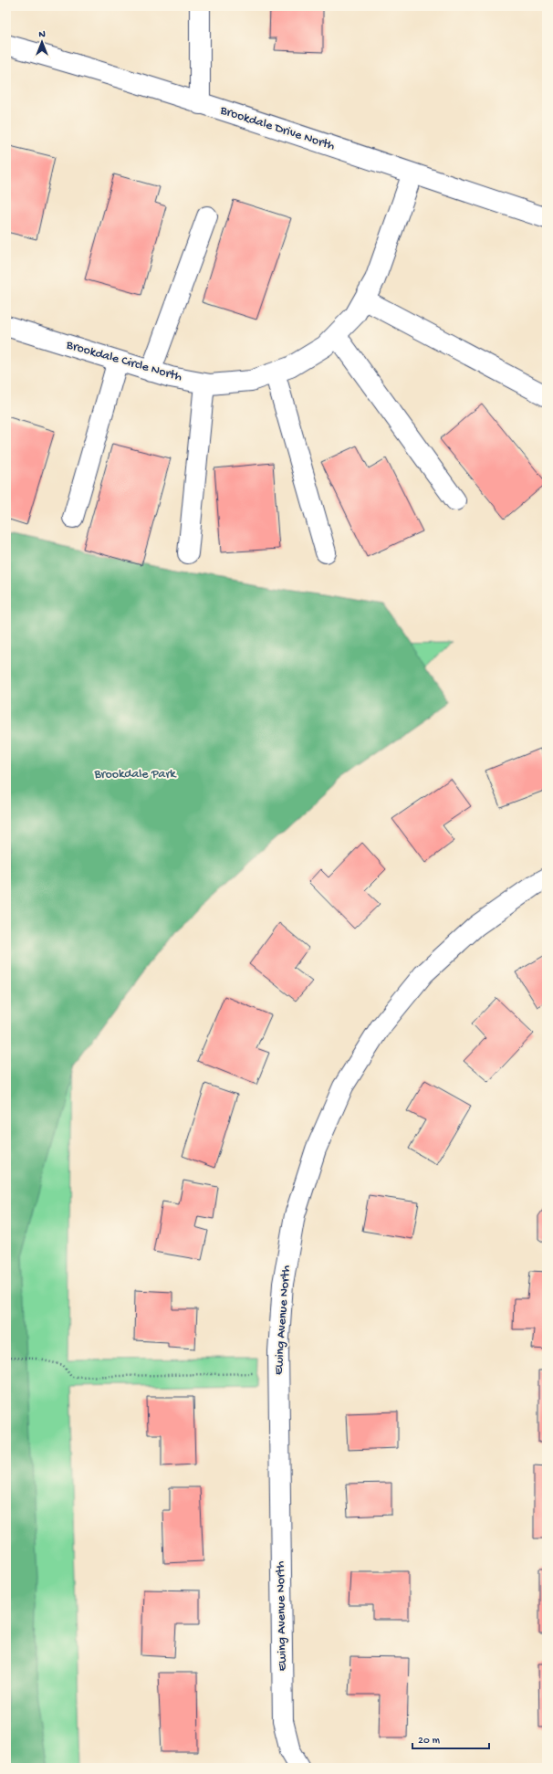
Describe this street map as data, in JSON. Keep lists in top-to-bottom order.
{
  "streets": {
    "street": ["Brookdale Drive North", "Brookdale Circle North", "Ewing Avenue North"]
  },
  "crossings": [
    ["Brookdale Drive North", "Brookdale Circle North"]
  ],
  "parks": ["Brookdale Park"],
  "scale_bar": "20 m",
  "north": "top"
}
